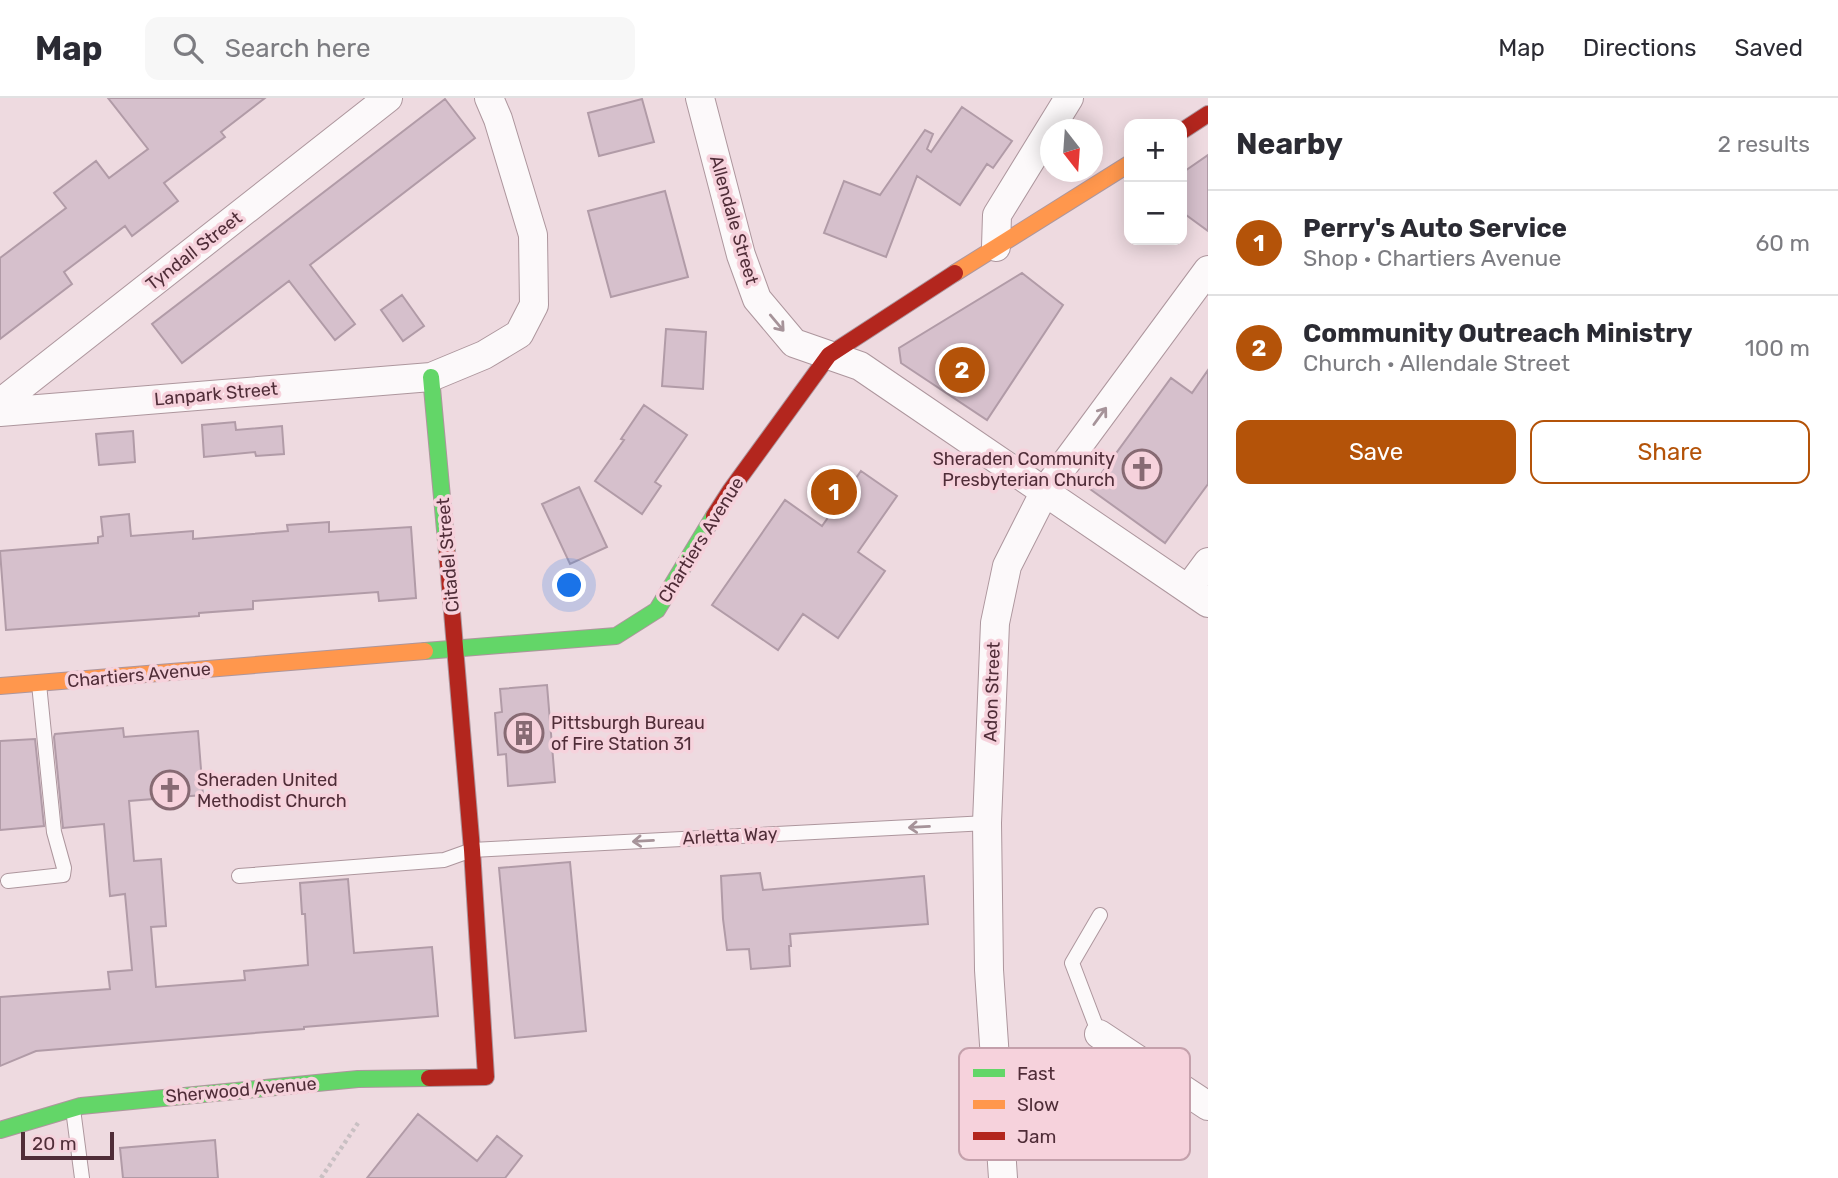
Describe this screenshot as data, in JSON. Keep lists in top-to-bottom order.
{
  "streets": {
    "street": [
      "Allendale Street",
      "Tyndall Street",
      "Lanpark Street",
      "Chartiers Avenue",
      "Citadel Street",
      "Adon Street",
      "Sherwood Avenue"
    ],
    "lane": ["Arletta Way"]
  },
  "crossings": [
    ["Allendale Street", "Chartiers Avenue"],
    ["Allendale Street", "Adon Street"],
    ["Lanpark Street", "Citadel Street"],
    ["Chartiers Avenue", "Citadel Street"],
    ["Citadel Street", "Arletta Way"],
    ["Citadel Street", "Sherwood Avenue"],
    ["Adon Street", "Arletta Way"]
  ],
  "one_way": ["Allendale Street", "Arletta Way"],
  "places": {
    "church": ["Sheraden Community Presbyterian Church", "Sheraden United Methodist Church"],
    "building": ["Pittsburgh Bureau of Fire Station 31"]
  },
  "legend": ["Fast", "Slow", "Jam"],
  "scale_bar": "20 m",
  "north": "bottom",
  "page": {
    "header": "Map",
    "search": "Search here",
    "nav": ["Map", "Directions", "Saved"],
    "heading": ["Nearby", "2 results"],
    "map_buttons": ["+", "−"],
    "list": [
      {
        "mark": "1",
        "name": "Perry's Auto Service",
        "note": "Shop · Chartiers Avenue",
        "value": "60 m"
      },
      {
        "mark": "2",
        "name": "Community Outreach Ministry",
        "note": "Church · Allendale Street",
        "value": "100 m"
      }
    ],
    "pins": ["2", "1"],
    "buttons": ["Save", "Share"],
    "scale": "20 m"
  }
}
